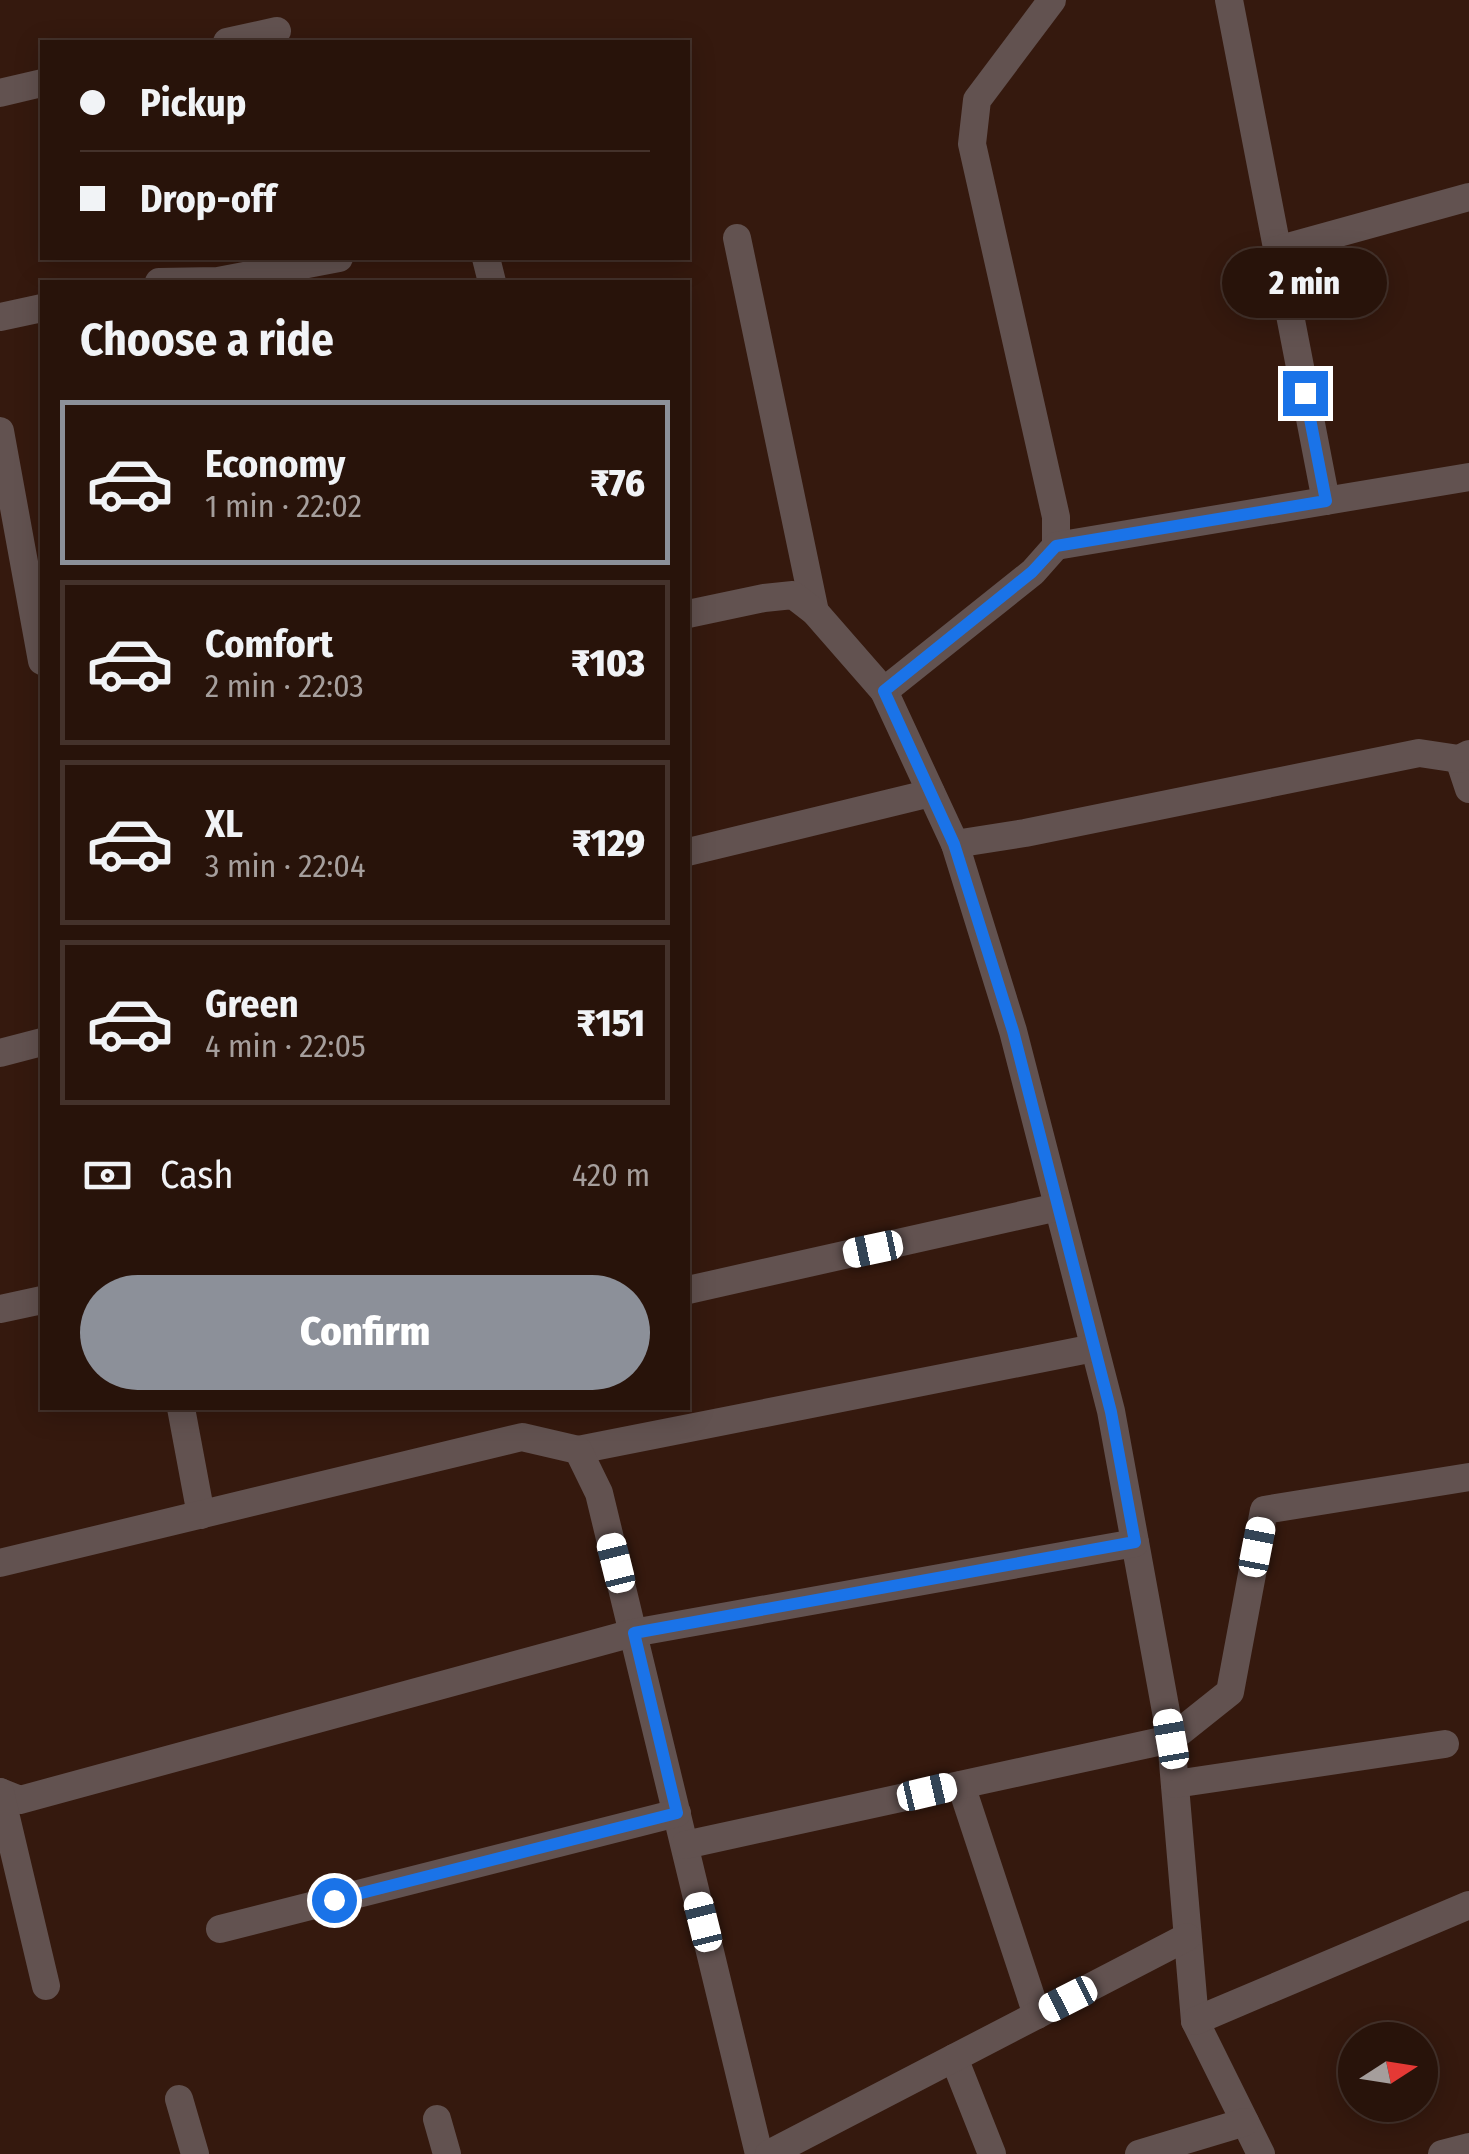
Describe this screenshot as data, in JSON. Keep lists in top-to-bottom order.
{
  "north": "right",
  "page": {
    "banner": ["Pickup", "Drop-off"],
    "bubble": "2 min",
    "heading": "Choose a ride",
    "list": [
      {
        "name": "Economy",
        "note": "1 min · 22:02",
        "value": "₹76"
      },
      {
        "name": "Comfort",
        "note": "2 min · 22:03",
        "value": "₹103"
      },
      {
        "name": "XL",
        "note": "3 min · 22:04",
        "value": "₹129"
      },
      {
        "name": "Green",
        "note": "4 min · 22:05",
        "value": "₹151"
      }
    ],
    "pay": ["Cash", "420 m"],
    "buttons": "Confirm"
  }
}
